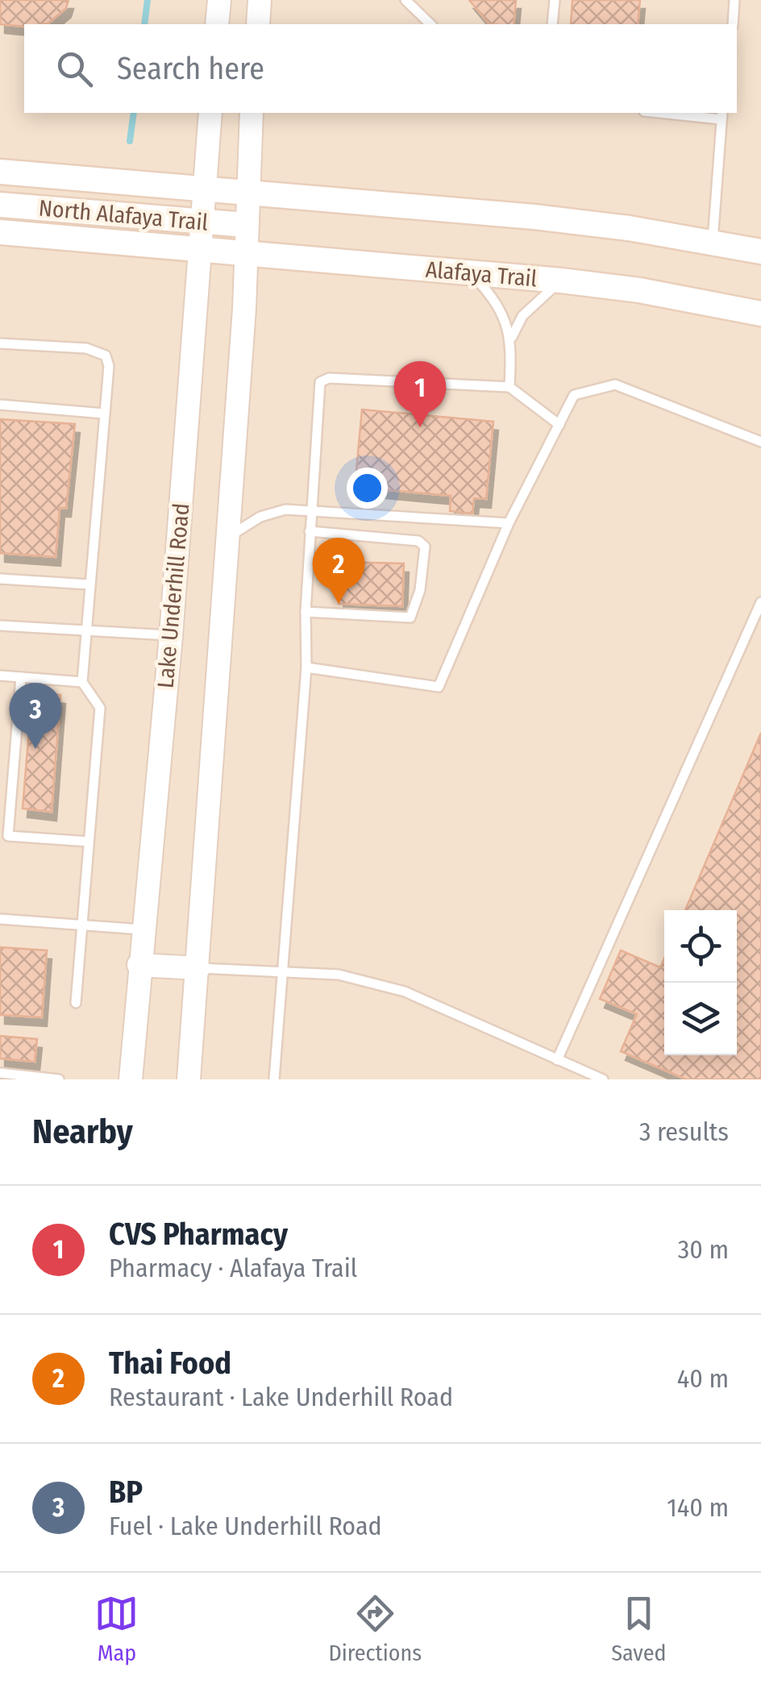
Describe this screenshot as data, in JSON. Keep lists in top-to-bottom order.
{
  "streets": {
    "main road": ["North Alafaya Trail", "Alafaya Trail"],
    "street": ["Lake Underhill Road"]
  },
  "crossings": [
    ["North Alafaya Trail", "Alafaya Trail"],
    ["North Alafaya Trail", "Lake Underhill Road"],
    ["Alafaya Trail", "Lake Underhill Road"]
  ],
  "page": {
    "search": "Search here",
    "pins": ["1", "2", "3"],
    "heading": ["Nearby", "3 results"],
    "list": [
      {
        "mark": "1",
        "name": "CVS Pharmacy",
        "note": "Pharmacy · Alafaya Trail",
        "value": "30 m"
      },
      {
        "mark": "2",
        "name": "Thai Food",
        "note": "Restaurant · Lake Underhill Road",
        "value": "40 m"
      },
      {
        "mark": "3",
        "name": "BP",
        "note": "Fuel · Lake Underhill Road",
        "value": "140 m"
      }
    ],
    "nav": ["Map", "Directions", "Saved"]
  }
}
